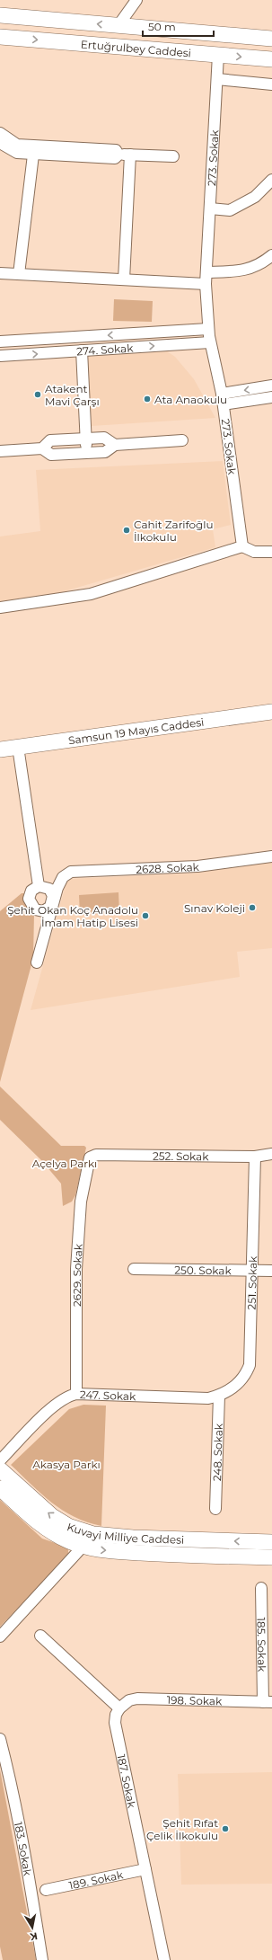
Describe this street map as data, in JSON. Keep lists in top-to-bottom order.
{
  "streets": {
    "main road": ["Ertuğrulbey Caddesi", "Samsun 19 Mayıs Caddesi", "Kuvayi Milliye Caddesi"],
    "street": [
      "273. Sokak",
      "274. Sokak",
      "2628. Sokak",
      "252. Sokak",
      "250. Sokak",
      "2629. Sokak",
      "251. Sokak",
      "247. Sokak",
      "248. Sokak",
      "185. Sokak",
      "198. Sokak",
      "187. Sokak",
      "183. Sokak",
      "189. Sokak"
    ]
  },
  "crossings": [
    ["Ertuğrulbey Caddesi", "273. Sokak"],
    ["273. Sokak", "274. Sokak"],
    ["252. Sokak", "2629. Sokak"],
    ["252. Sokak", "251. Sokak"],
    ["250. Sokak", "251. Sokak"],
    ["2629. Sokak", "247. Sokak"],
    ["251. Sokak", "247. Sokak"],
    ["251. Sokak", "248. Sokak"],
    ["247. Sokak", "248. Sokak"],
    ["185. Sokak", "198. Sokak"],
    ["198. Sokak", "187. Sokak"],
    ["187. Sokak", "189. Sokak"]
  ],
  "parks": ["Açelya Parkı", "Akasya Parkı"],
  "places": [
    "Atakent Mavi Çarşı",
    "Ata Anaokulu",
    "Cahit Zarifoğlu İlkokulu",
    "Sınav Koleji",
    "Şehit Okan Koç Anadolu İmam Hatip Lisesi",
    "Şehit Rıfat Çelik İlkokulu"
  ],
  "scale_bar": "50 m",
  "north": "bottom"
}
